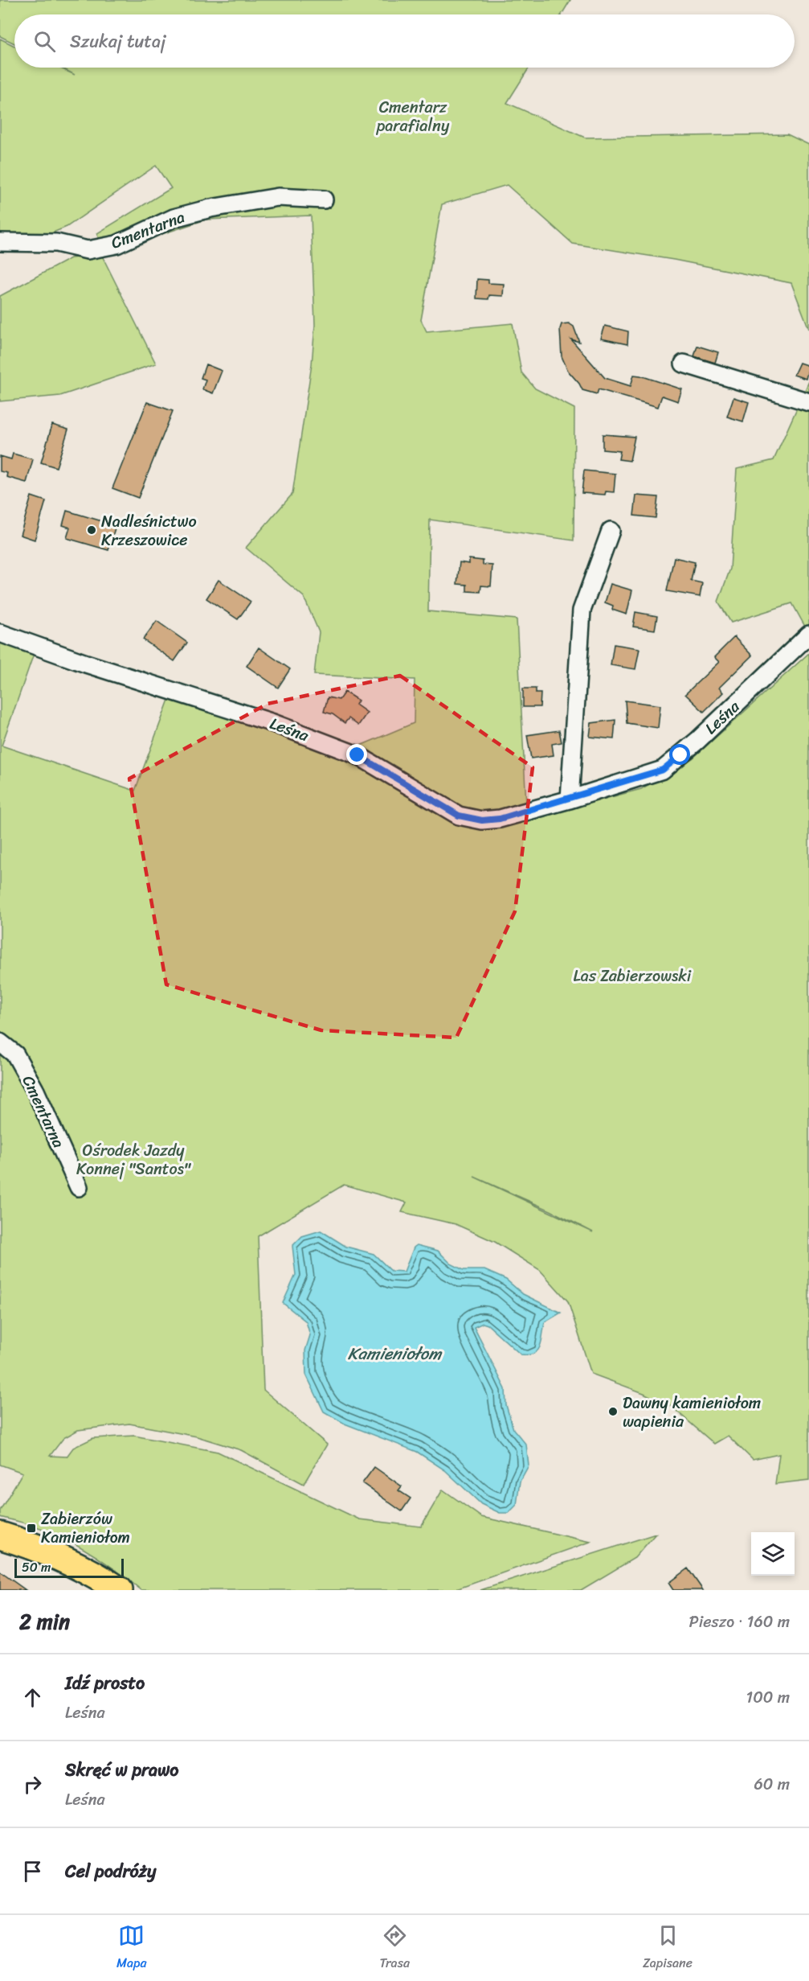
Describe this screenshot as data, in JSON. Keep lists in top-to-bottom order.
{
  "streets": {
    "street": ["Cmentarna", "Leśna"]
  },
  "water": ["Kamieniołom"],
  "parks": ["Cmentarz parafialny", "Las Zabierzowski", "Ośrodek Jazdy Konnej \"Santos\""],
  "places": {
    "other": ["Nadleśnictwo Krzeszowice", "Dawny kamieniołom wapienia"],
    "transit": ["Zabierzów Kamieniołom"]
  },
  "scale_bar": "50 m",
  "page": {
    "search": "Szukaj tutaj",
    "scale": "50 m",
    "heading": ["2 min", "Pieszo · 160 m"],
    "list": [
      ["Idź prosto", "Leśna", "100 m"],
      ["Skręć w prawo", "Leśna", "60 m"],
      "Cel podróży"
    ],
    "nav": ["Mapa", "Trasa", "Zapisane"]
  }
}
